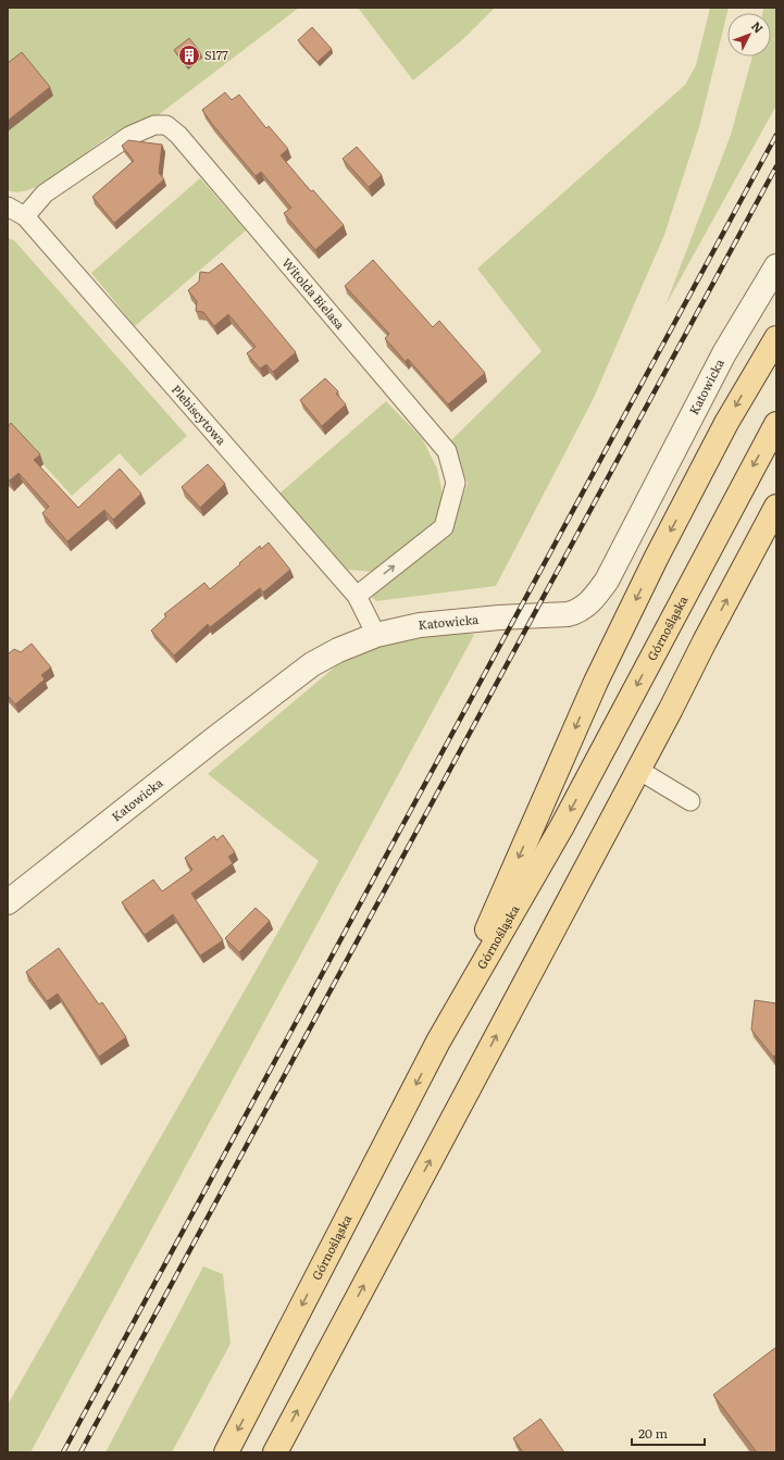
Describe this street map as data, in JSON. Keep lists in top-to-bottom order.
{
  "streets": {
    "main road": ["Górnośląska"],
    "street": ["Witolda Bielasa", "Katowicka", "Plebiscytowa"]
  },
  "crossings": [
    ["Witolda Bielasa", "Plebiscytowa"],
    ["Katowicka", "Plebiscytowa"]
  ],
  "places": {
    "building": ["S177"]
  },
  "scale_bar": "20 m",
  "north": "top right"
}
